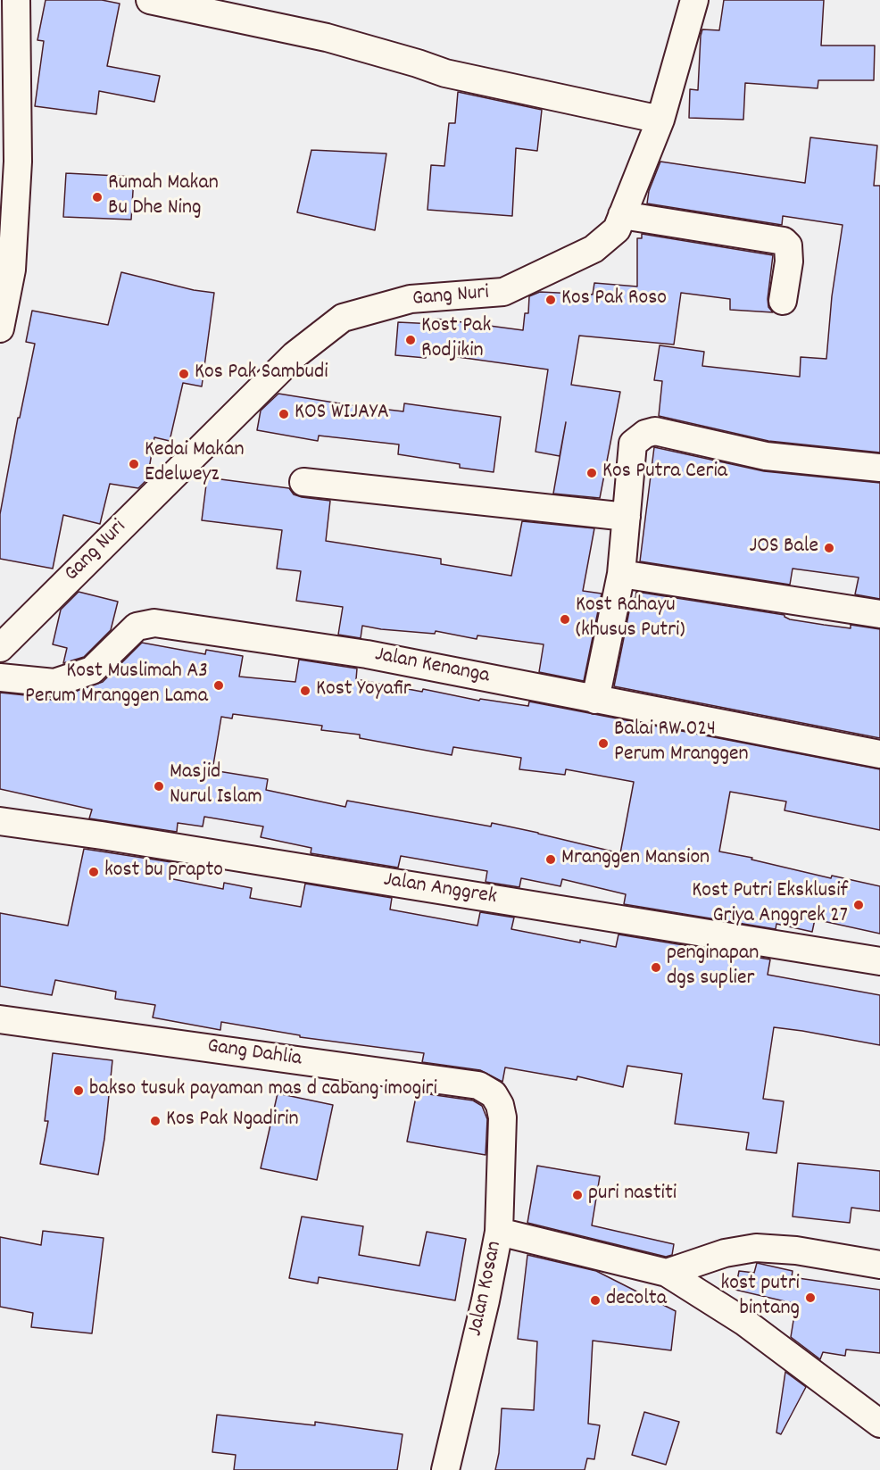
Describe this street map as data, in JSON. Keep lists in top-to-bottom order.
{
  "streets": {
    "street": [
      "Gang Nuri",
      "Jalan Kenanga",
      "Jalan Anggrek",
      "Gang Dahlia",
      "Jalan Kosan"
    ]
  },
  "crossings": [
    ["Gang Dahlia", "Jalan Kosan"]
  ],
  "places": [
    "Rumah Makan Bu Dhe Ning",
    "Kos Pak Roso",
    "Kost Pak Rodjikin",
    "Kos Pak Sambudi",
    "KOS WIJAYA",
    "Kedai Makan Edelweyz",
    "Kos Putra Ceria",
    "JOS Bale",
    "Kost Rahayu (khusus Putri)",
    "Kost Muslimah A3 Perum Mranggen Lama",
    "Kost Yoyafir",
    "Balai RW 024 Perum Mranggen",
    "Masjid Nurul Islam",
    "Mranggen Mansion",
    "kost bu prapto",
    "Kost Putri Eksklusif Griya Anggrek 27",
    "penginapan dgs suplier",
    "bakso tusuk payaman mas d cabang imogiri",
    "Kos Pak Ngadirin",
    "puri nastiti",
    "kost putri bintang",
    "decolta"
  ]
}
